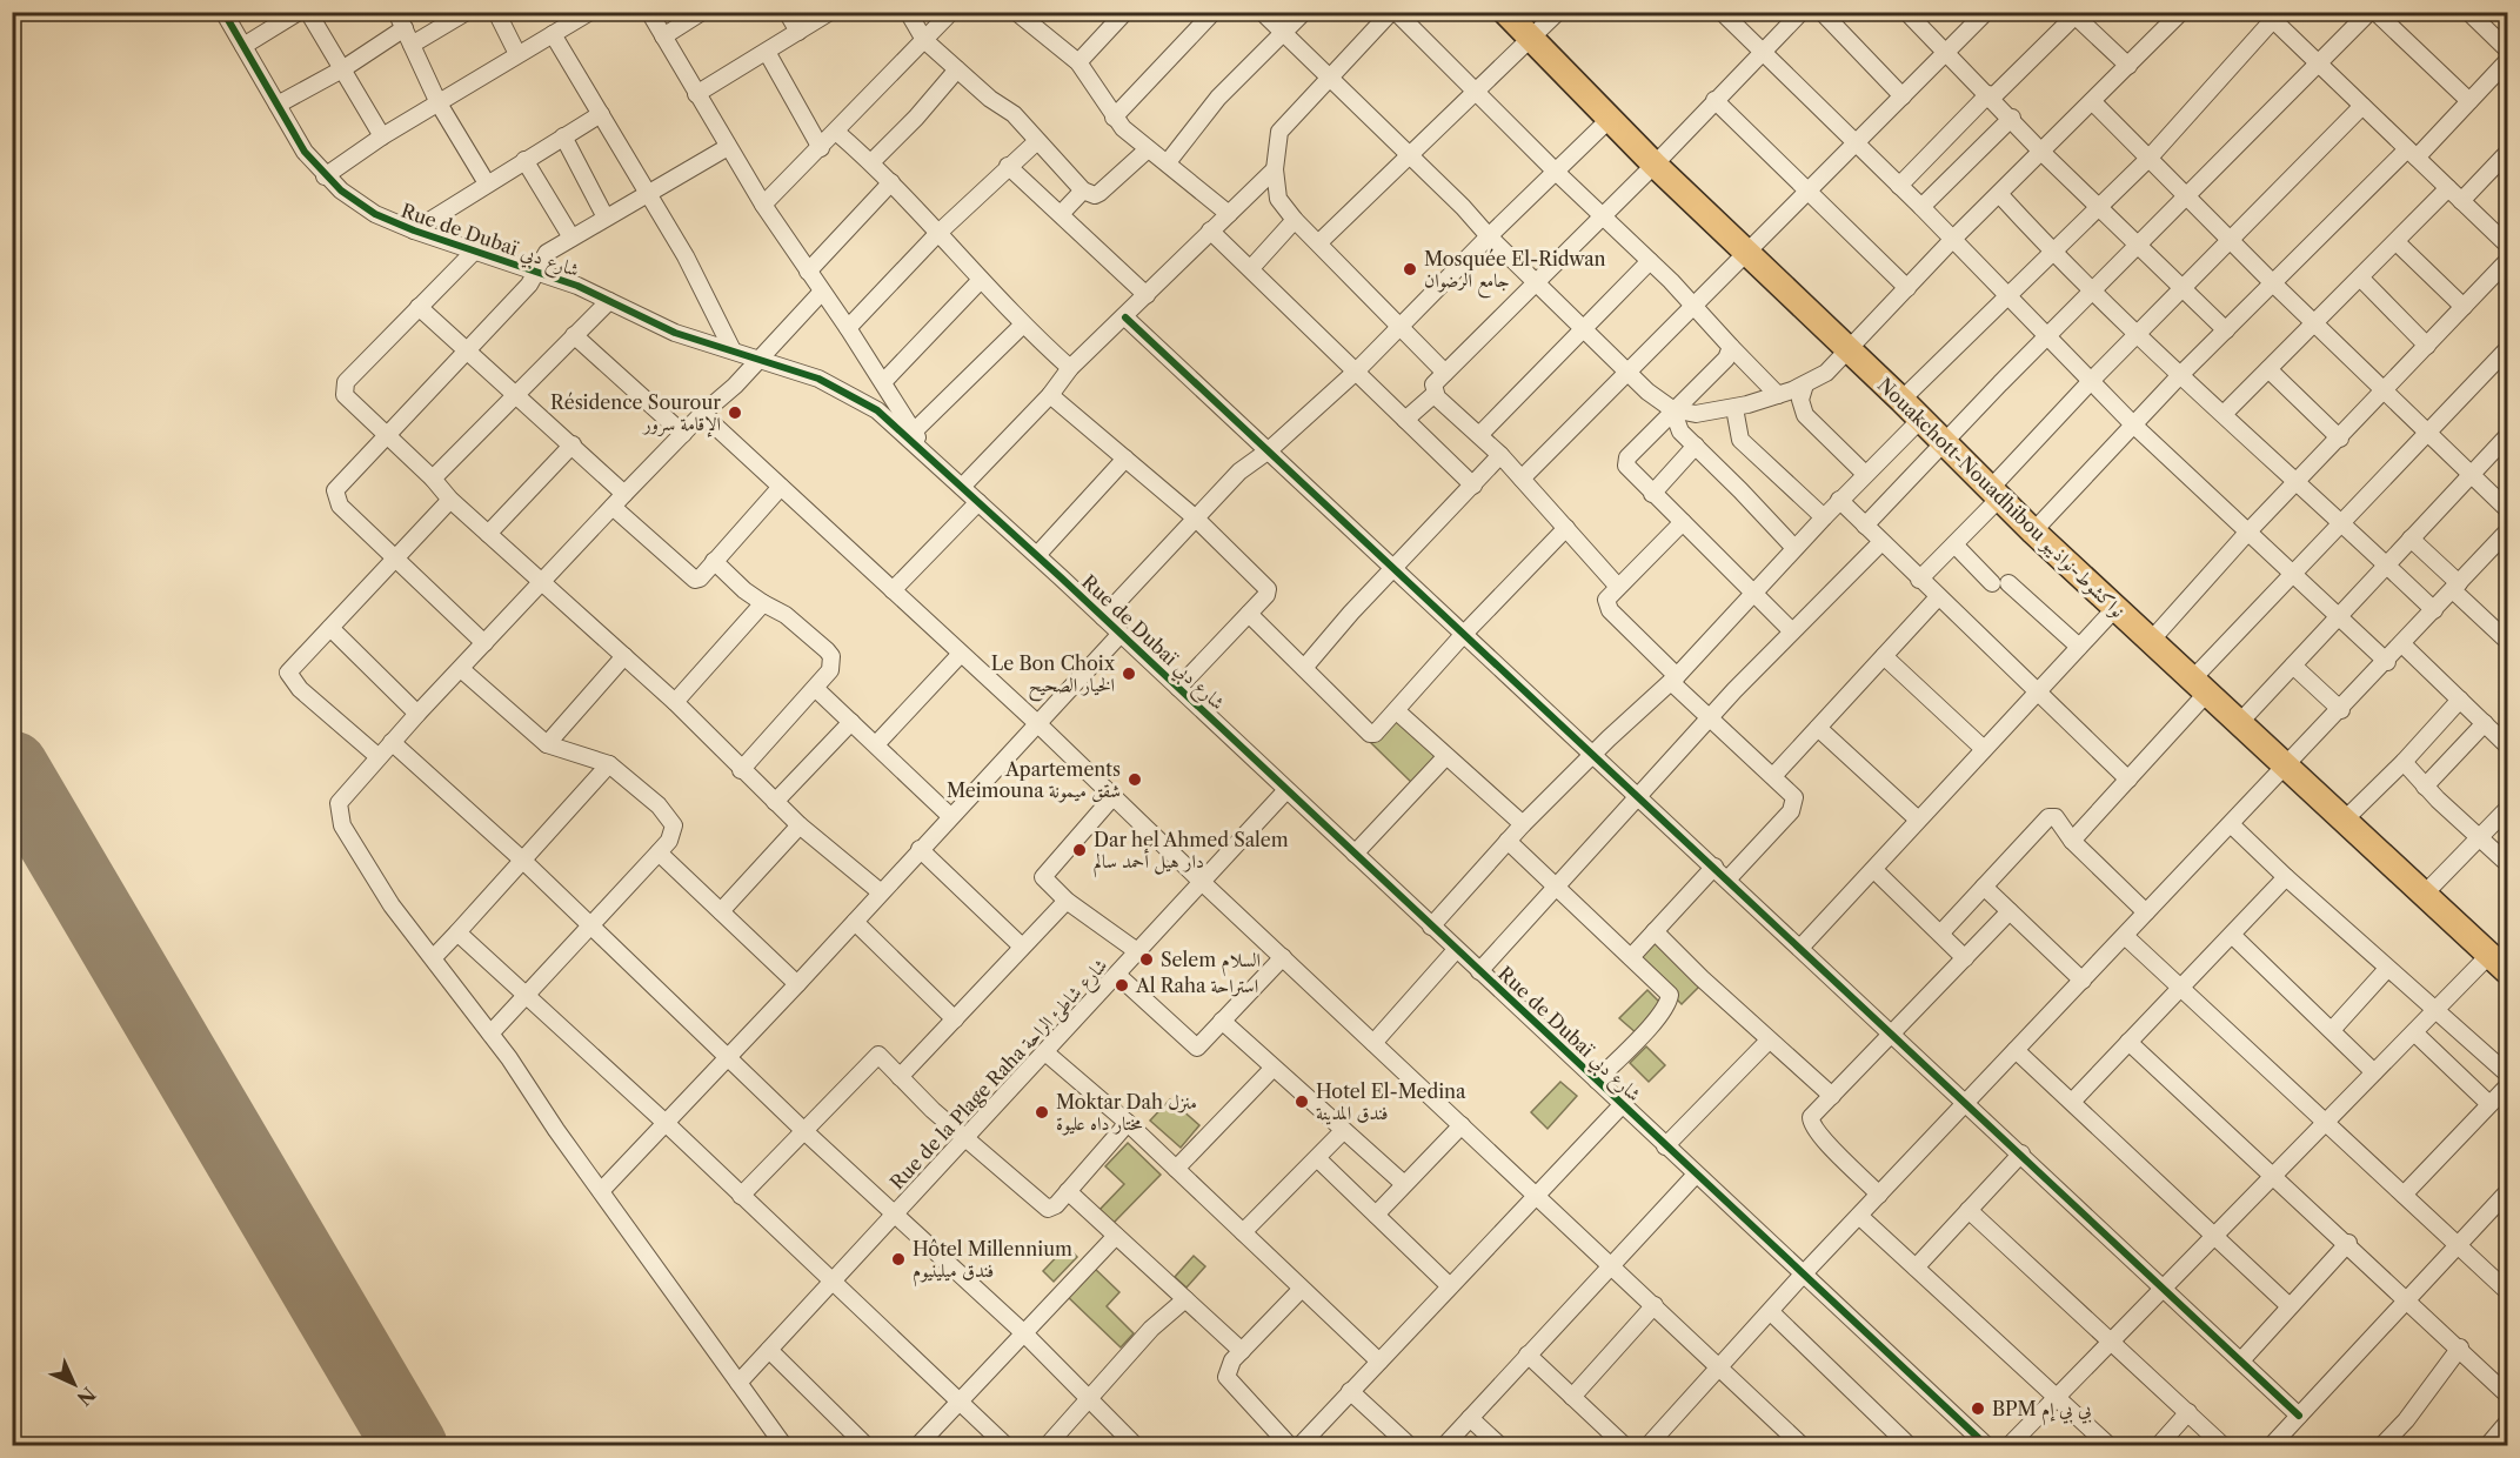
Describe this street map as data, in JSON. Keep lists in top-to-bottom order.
{
  "streets": {
    "highway": ["Nouakchott-Nouadhibou نواكشوط-نواذيبو"],
    "street": ["Rue de Dubaï شارع دبي", "Rue de la Plage Raha شارع شاطئ الراحة"]
  },
  "crossings": [
    ["Rue de Dubaï شارع دبي", "Rue de la Plage Raha شارع شاطئ الراحة"]
  ],
  "places": [
    "Mosquée El-Ridwan جامع الرضوان",
    "Résidence Sourour الإقامة سرور",
    "Le Bon Choix الخيار الصحيح",
    "Apartements Meimouna شقق ميمونة",
    "Dar hel Ahmed Salem دار هيل أحمد سالم",
    "Selem السلام",
    "Al Raha استراحة",
    "Hotel El-Medina فندق المدينة",
    "Moktar Dah منزل مختار داه عليوة",
    "Hôtel Millennium فندق ميلينيوم",
    "BPM بي بي إم"
  ],
  "north": "bottom right"
}
